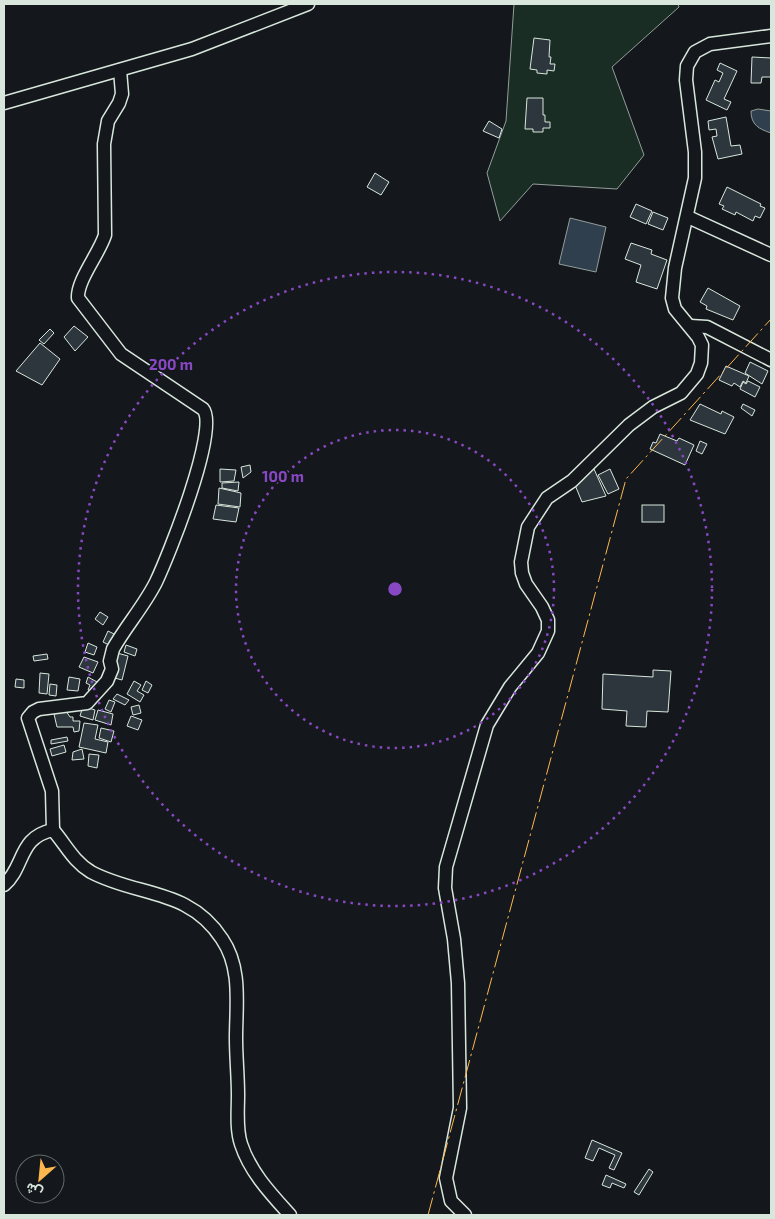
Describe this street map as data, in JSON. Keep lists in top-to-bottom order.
{
  "north": "bottom left",
  "rings": ["200 m", "100 m"]
}
